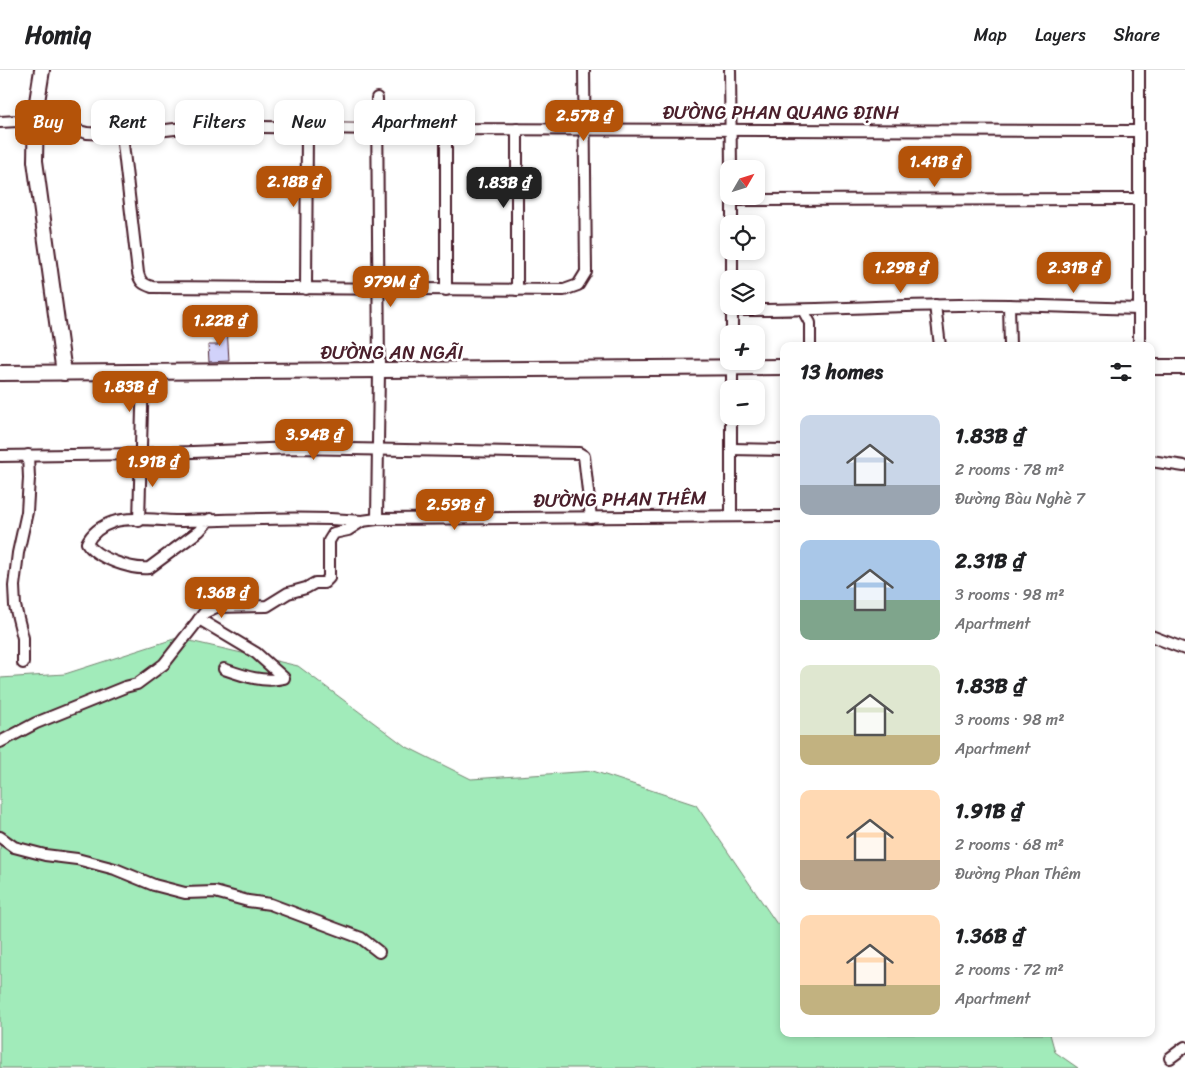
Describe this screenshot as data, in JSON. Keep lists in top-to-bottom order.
{
  "streets": {
    "main road": ["ĐƯỜNG AN NGÃI"],
    "street": ["ĐƯỜNG PHAN QUANG ĐỊNH", "ĐƯỜNG PHAN THÊM"]
  },
  "north": "top right",
  "page": {
    "header": "Homiq",
    "nav": ["Map", "Layers", "Share"],
    "price": [
      "2.57B ₫",
      "1.41B ₫",
      "2.18B ₫",
      "1.83B ₫",
      "1.29B ₫",
      "2.31B ₫",
      "979M ₫",
      "1.22B ₫",
      "1.83B ₫",
      "3.94B ₫",
      "1.91B ₫",
      "2.59B ₫",
      "1.36B ₫"
    ],
    "chip": [
      "Buy",
      "Rent",
      "Filters",
      "New",
      "Apartment"
    ],
    "map_buttons": ["+", "−"],
    "heading": "13 homes",
    "list": [
      {
        "name": "1.83B ₫",
        "note": "2 rooms · 78 m² · Đường Bàu Nghè 7"
      },
      {
        "name": "2.31B ₫",
        "note": "3 rooms · 98 m² · Apartment"
      },
      {
        "name": "1.83B ₫",
        "note": "3 rooms · 98 m² · Apartment"
      },
      {
        "name": "1.91B ₫",
        "note": "2 rooms · 68 m² · Đường Phan Thêm"
      },
      {
        "name": "1.36B ₫",
        "note": "2 rooms · 72 m² · Apartment"
      }
    ]
  }
}
